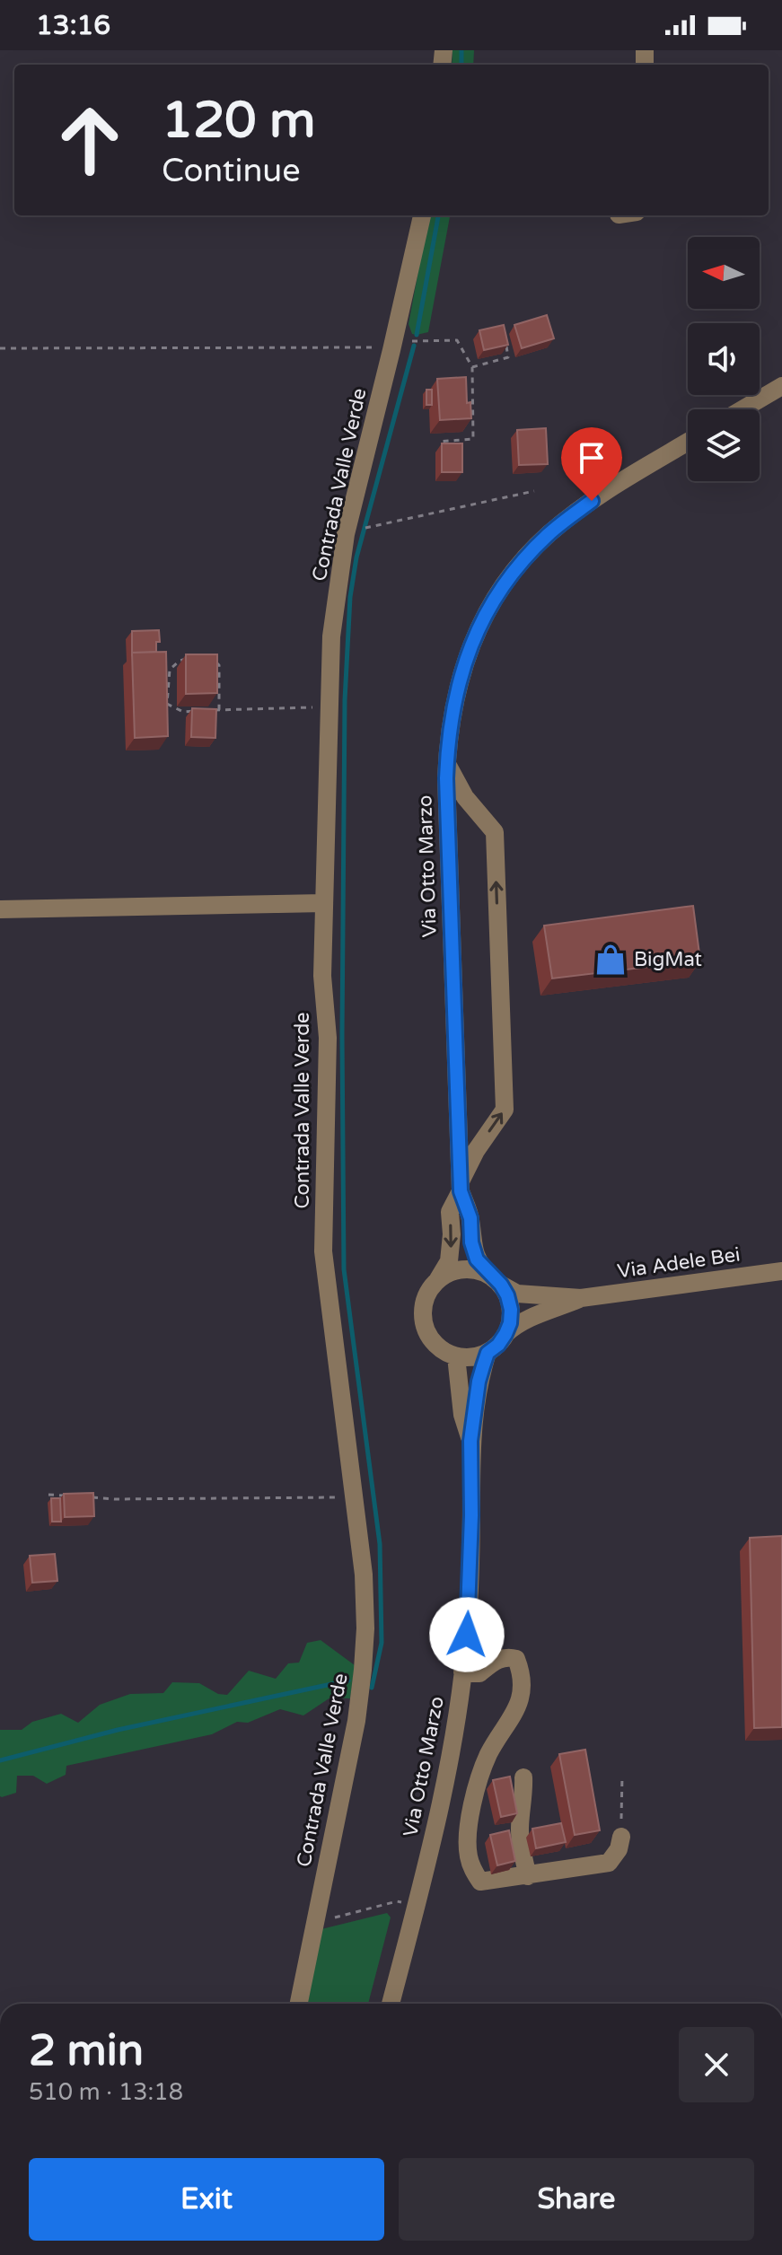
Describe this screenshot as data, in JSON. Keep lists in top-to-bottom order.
{
  "streets": {
    "street": ["Contrada Valle Verde", "Via Otto Marzo", "Via Adele Bei"]
  },
  "places": {
    "shop": ["BigMat"]
  },
  "north": "left",
  "page": {
    "status": "13:16",
    "turn": ["120 m", "Continue"],
    "heading": ["2 min", "510 m · 13:18"],
    "buttons": ["Exit", "Share"]
  }
}
